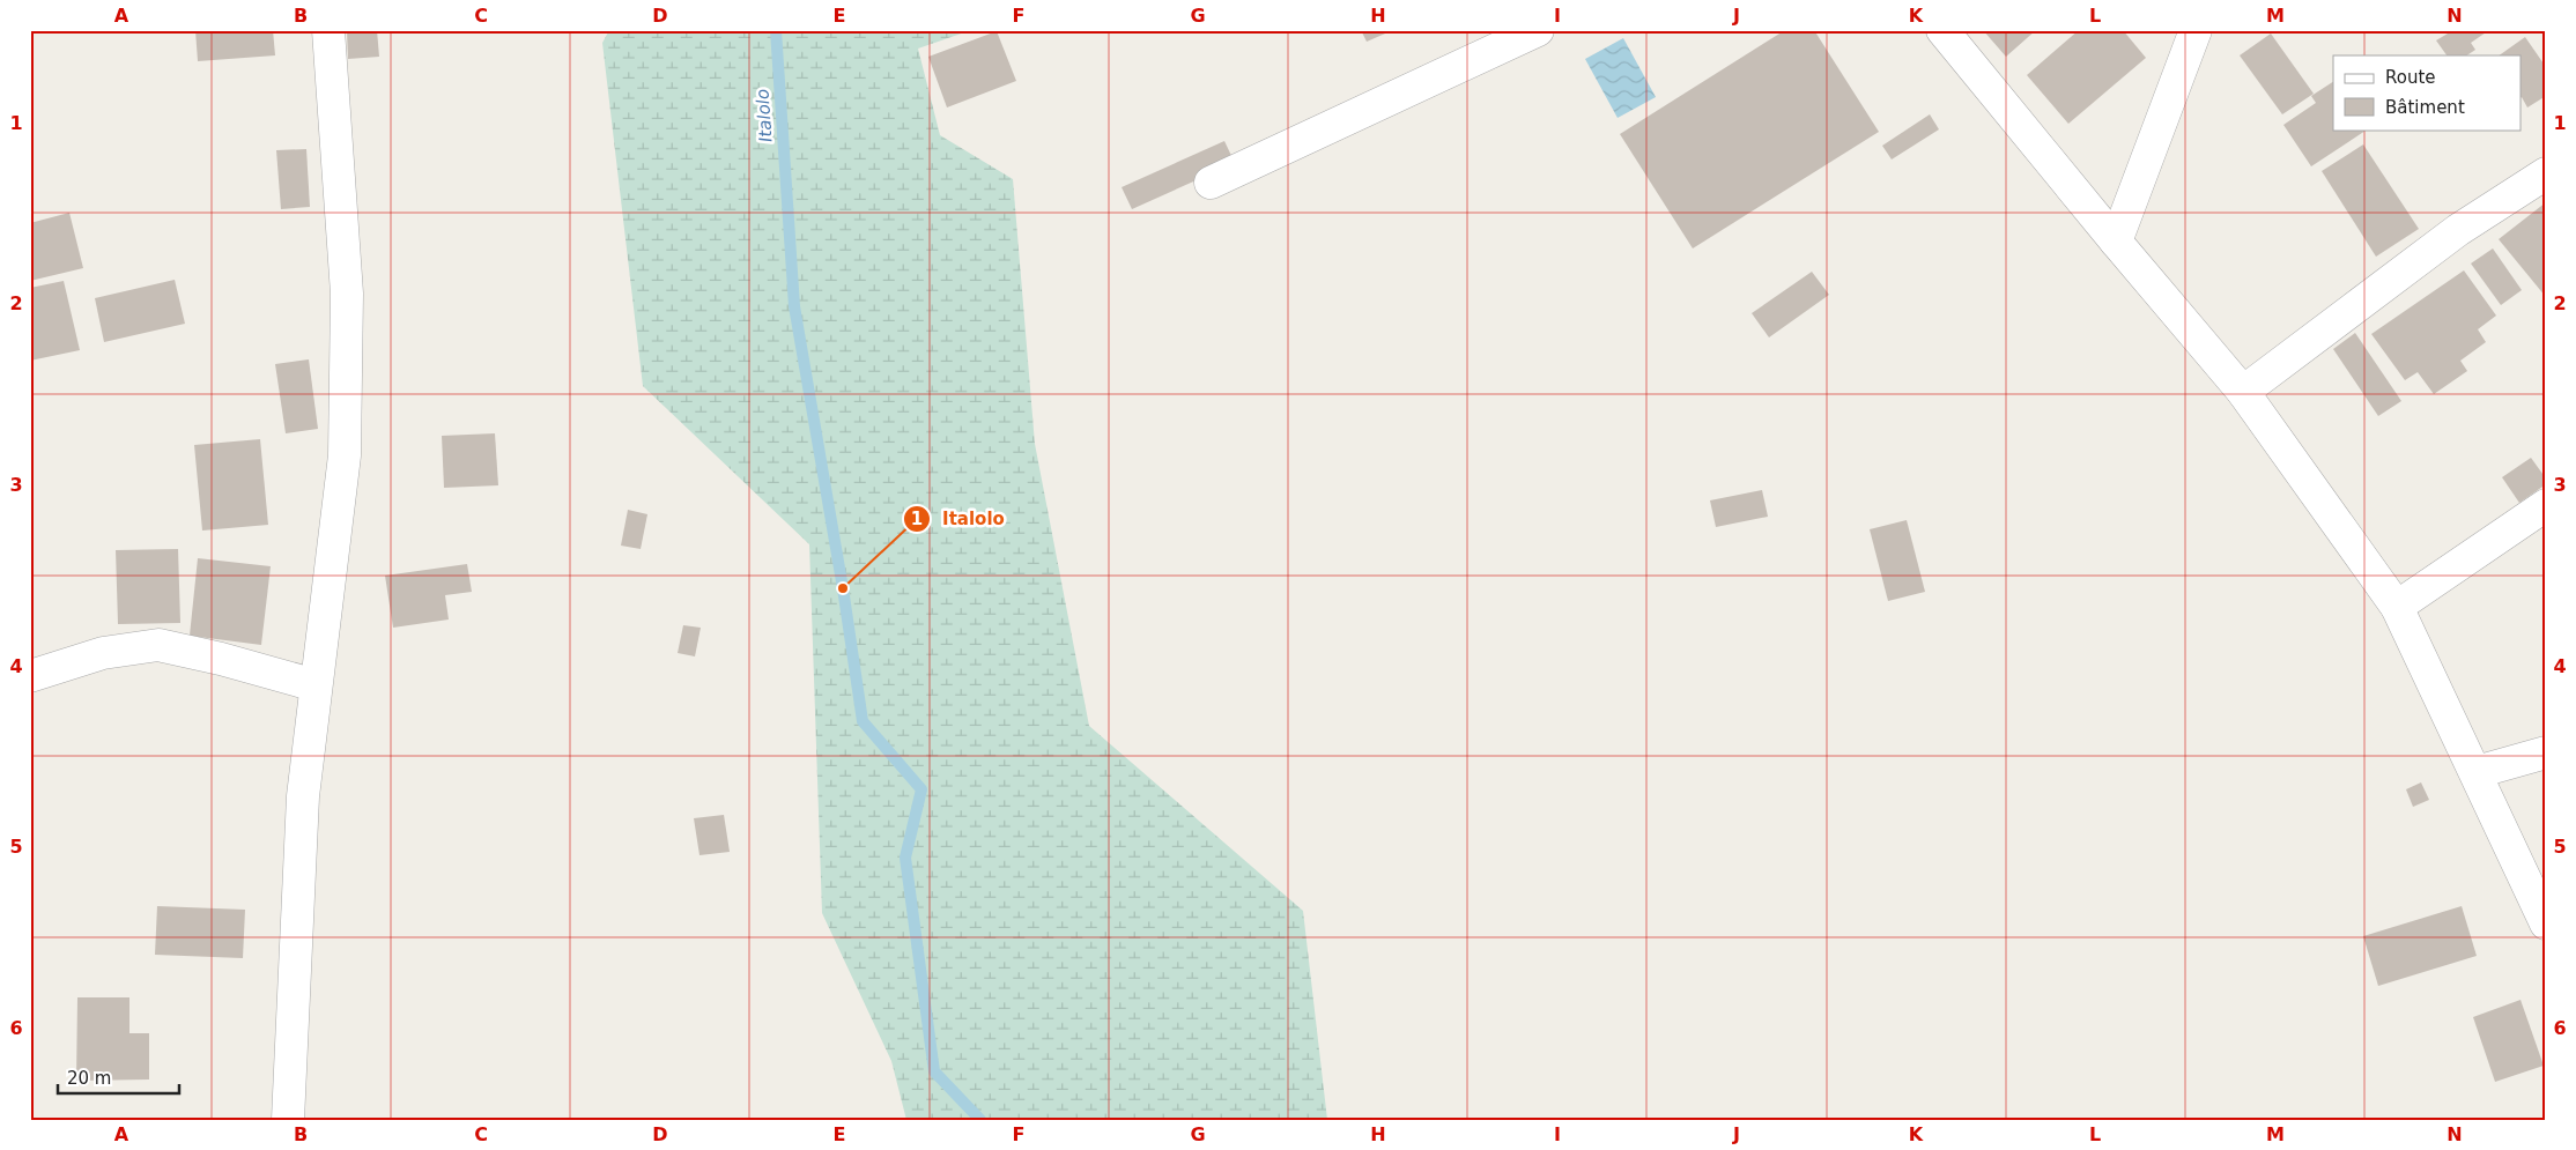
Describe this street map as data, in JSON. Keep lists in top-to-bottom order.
{
  "water": ["Italolo"],
  "places": ["Italolo"],
  "legend": ["Route", "Bâtiment"],
  "scale_bar": "20 m",
  "grid": {
    "columns": [
      "A",
      "B",
      "C",
      "D",
      "E",
      "F",
      "G",
      "H",
      "I",
      "J",
      "K",
      "L",
      "M",
      "N"
    ],
    "rows": [
      "1",
      "2",
      "3",
      "4",
      "5",
      "6"
    ]
  }
}
